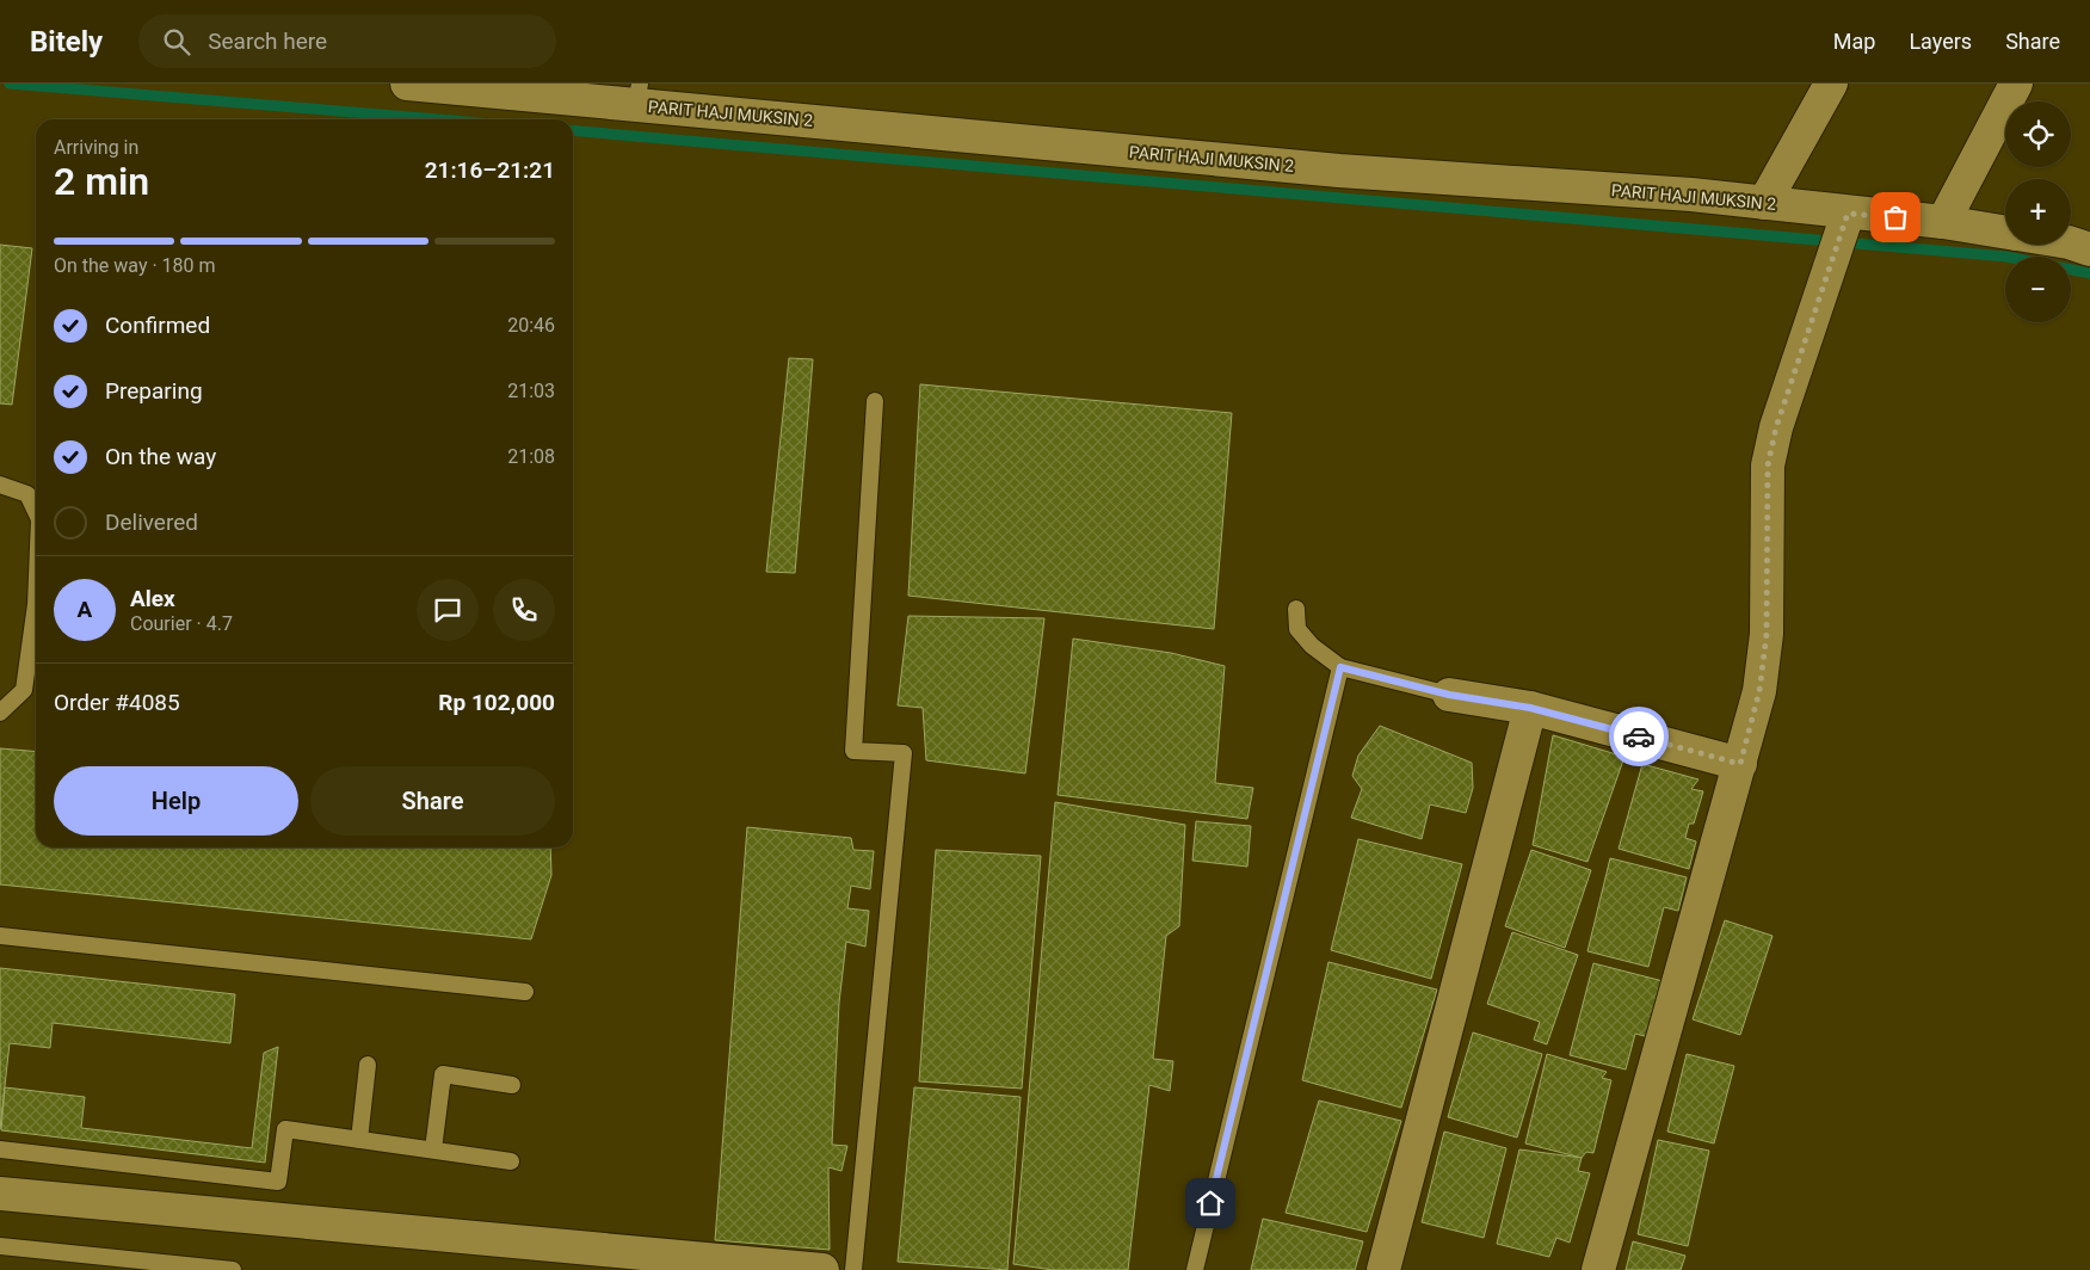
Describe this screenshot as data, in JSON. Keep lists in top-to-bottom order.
{
  "streets": {
    "street": ["PARIT HAJI MUKSIN 2"]
  },
  "page": {
    "header": "Bitely",
    "search": "Search here",
    "nav": ["Map", "Layers", "Share"],
    "map_buttons": ["+", "−"],
    "heading": ["2 min", "Arriving in", "21:16–21:21"],
    "panel": [
      "Alex",
      "Courier · 4.7",
      "Order #4085",
      "Rp 102,000"
    ],
    "bar": "On the way · 180 m",
    "list": [
      ["Confirmed", "20:46"],
      ["Preparing", "21:03"],
      ["On the way", "21:08"],
      "Delivered"
    ],
    "round": "A",
    "buttons": ["Help", "Share"]
  }
}
